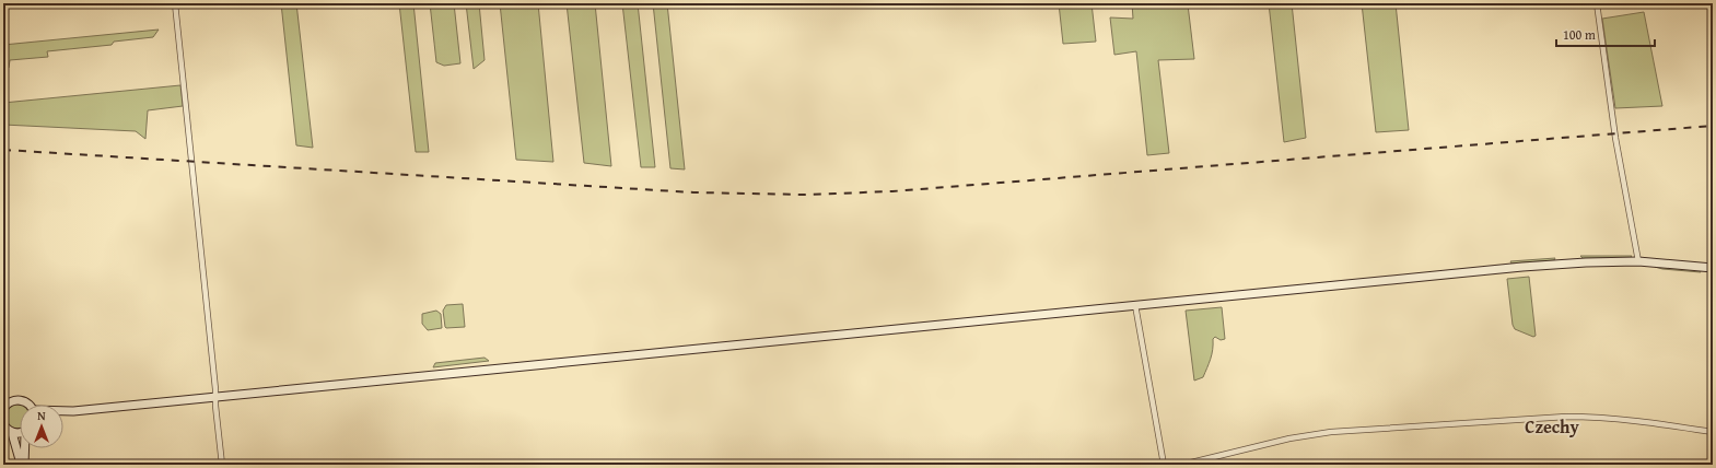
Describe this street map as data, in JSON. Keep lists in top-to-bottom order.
{
  "districts": ["Czechy"],
  "scale_bar": "100 m",
  "north": "top"
}
